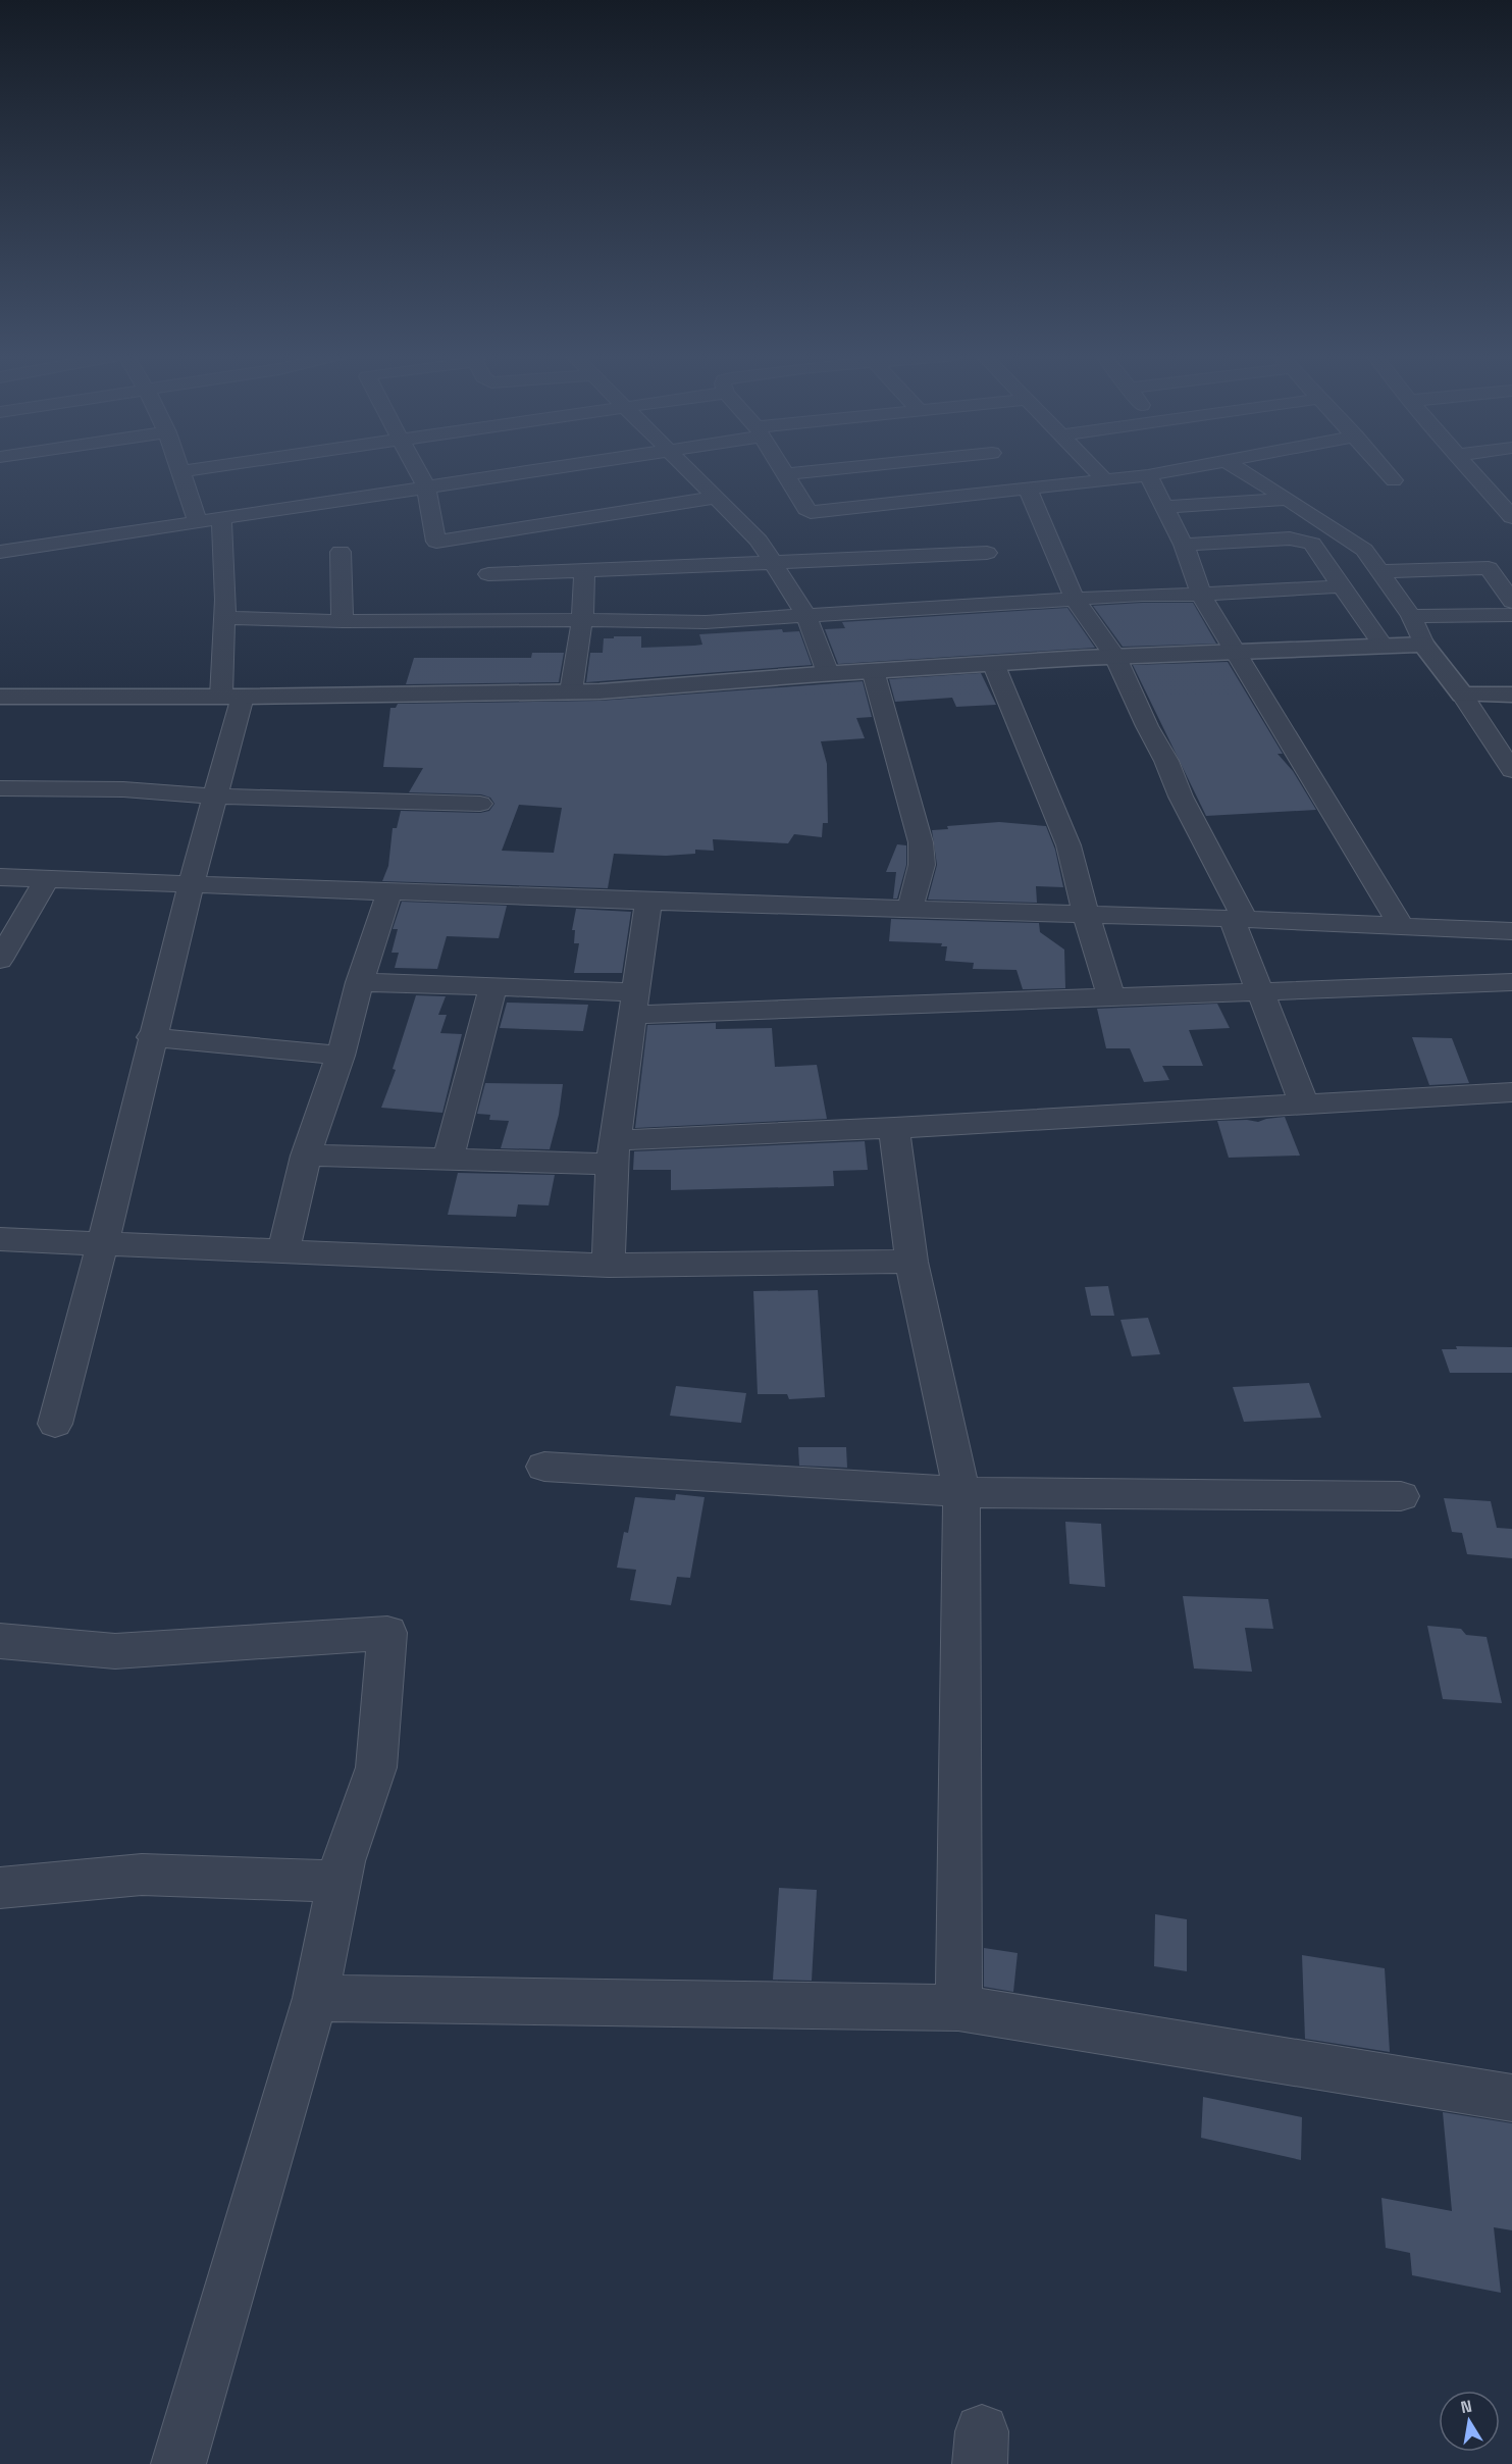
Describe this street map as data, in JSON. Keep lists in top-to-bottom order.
{
  "north": "top"
}
